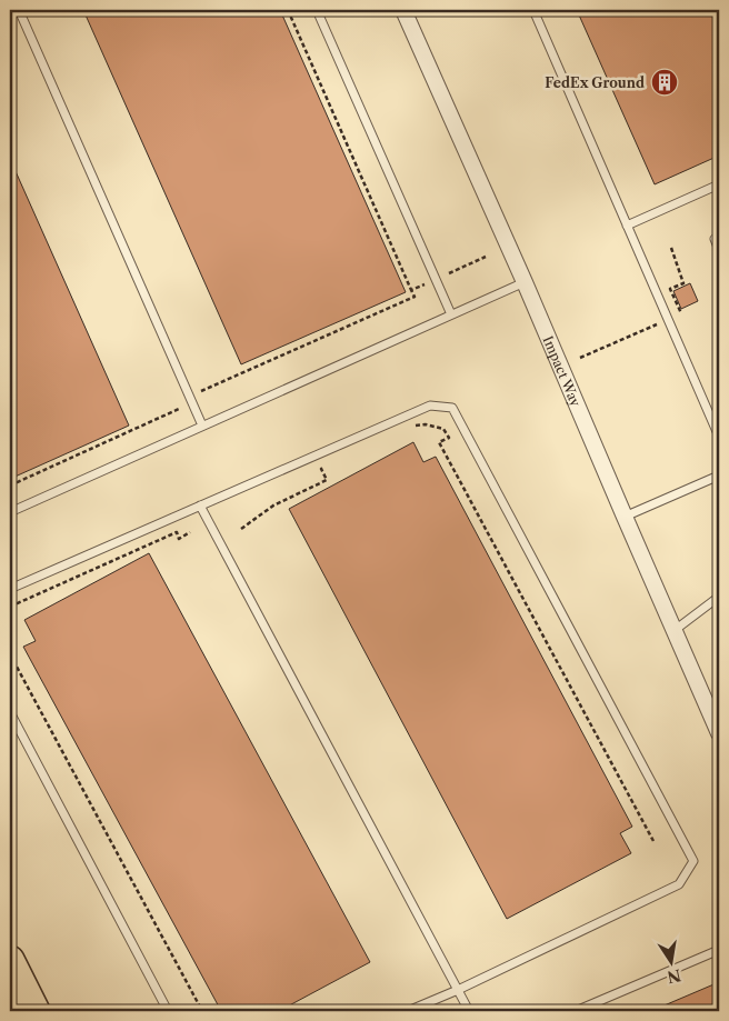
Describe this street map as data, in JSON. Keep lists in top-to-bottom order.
{
  "streets": {
    "street": ["Impact Way"]
  },
  "places": {
    "building": ["FedEx Ground"]
  },
  "north": "bottom"
}
